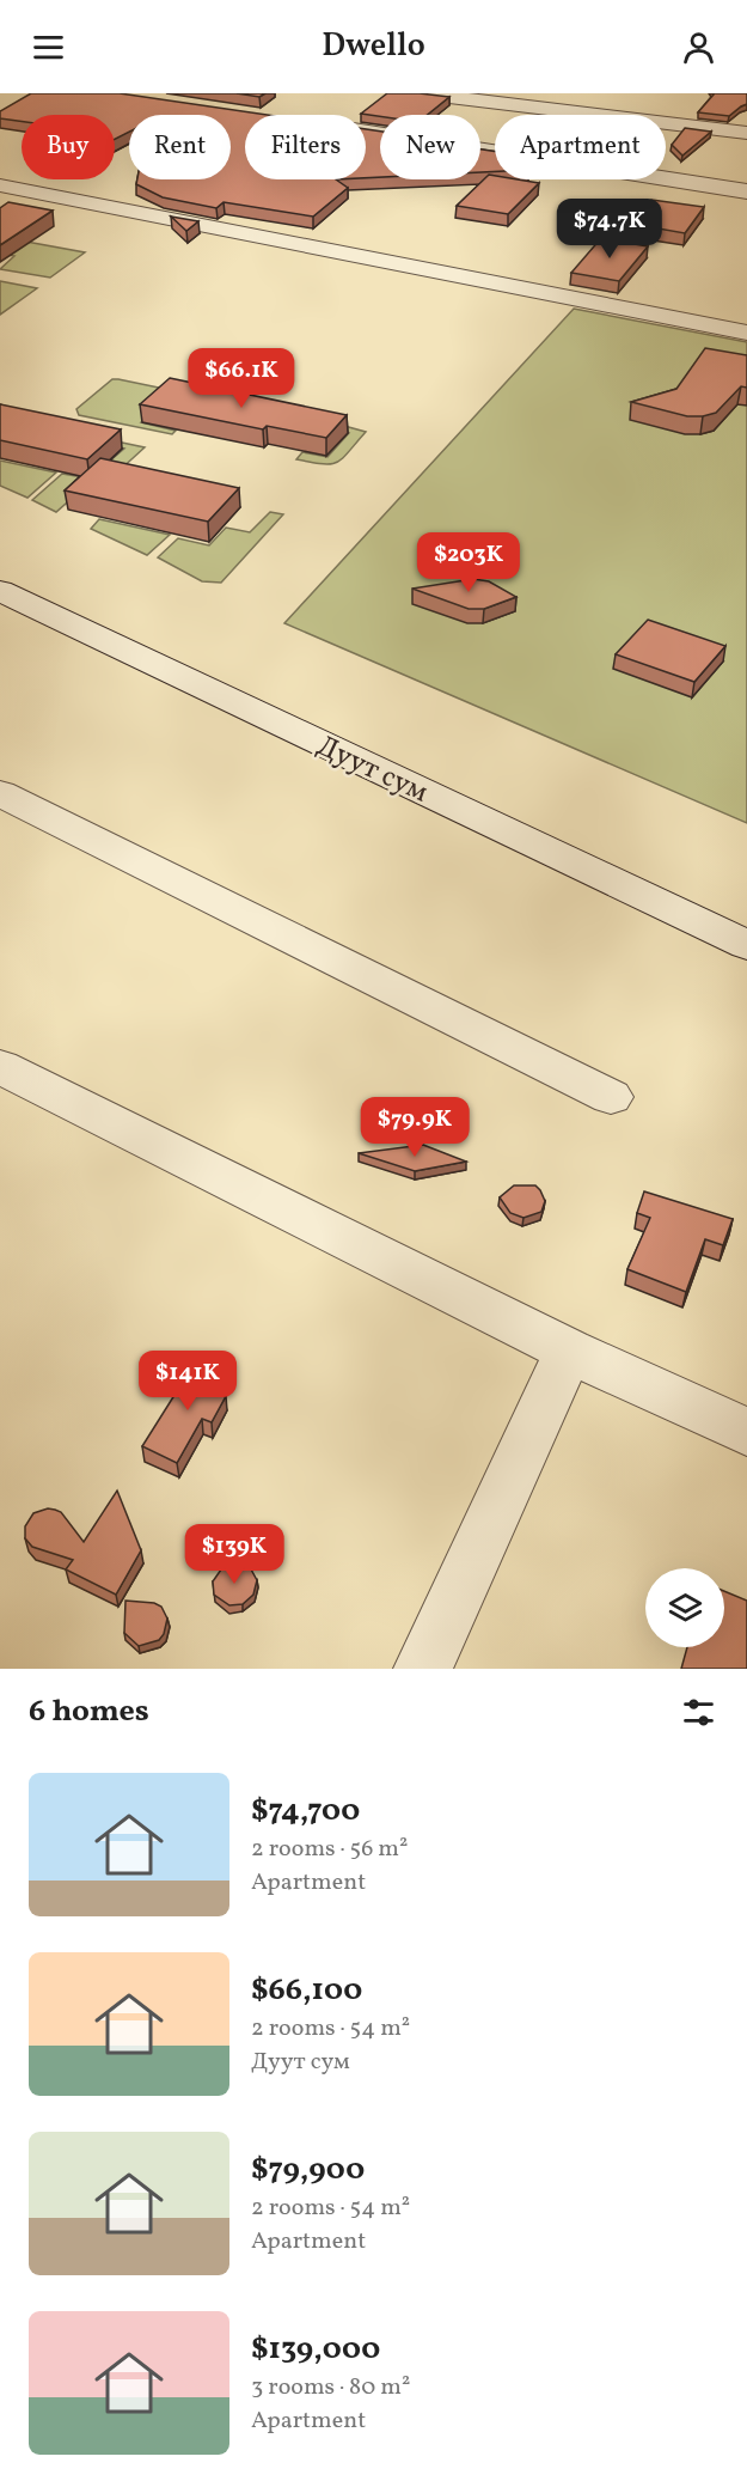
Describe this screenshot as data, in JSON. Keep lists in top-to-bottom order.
{
  "streets": {
    "street": ["Дуут сум"]
  },
  "page": {
    "header": "Dwello",
    "chip": [
      "Buy",
      "Rent",
      "Filters",
      "New",
      "Apartment"
    ],
    "price": [
      "$74.7K",
      "$66.1K",
      "$203K",
      "$79.9K",
      "$141K",
      "$139K"
    ],
    "heading": "6 homes",
    "list": [
      {
        "name": "$74,700",
        "note": "2 rooms · 56 m² · Apartment"
      },
      {
        "name": "$66,100",
        "note": "2 rooms · 54 m² · Дуут сум"
      },
      {
        "name": "$79,900",
        "note": "2 rooms · 54 m² · Apartment"
      },
      {
        "name": "$139,000",
        "note": "3 rooms · 80 m² · Apartment"
      }
    ]
  }
}
